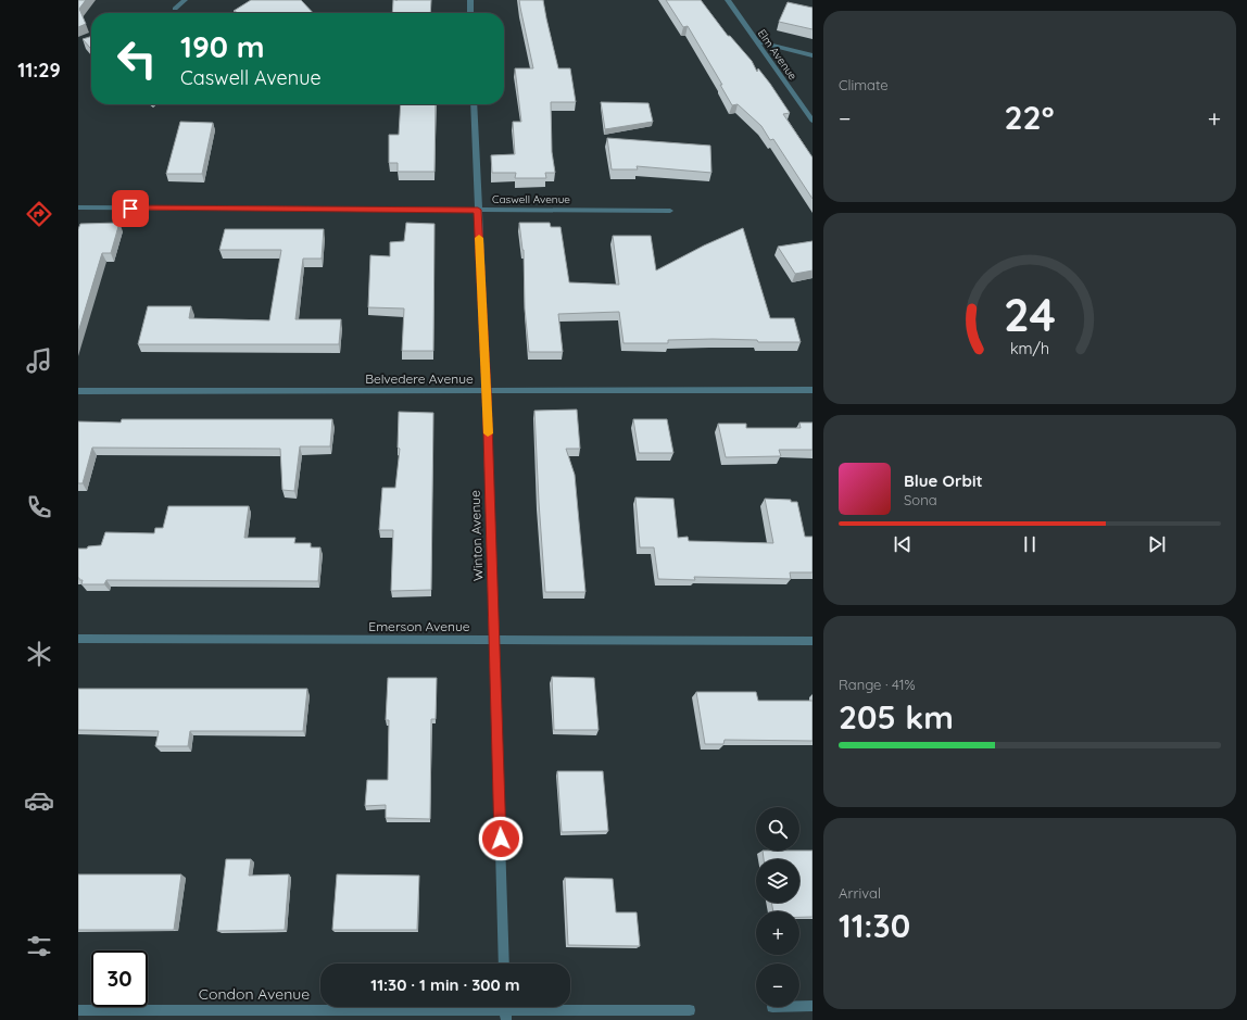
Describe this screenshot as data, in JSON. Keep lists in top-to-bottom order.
{
  "streets": {
    "street": [
      "Elm Avenue",
      "Caswell Avenue",
      "Belvedere Avenue",
      "Winton Avenue",
      "Emerson Avenue",
      "Condon Avenue"
    ]
  },
  "crossings": [
    ["Caswell Avenue", "Winton Avenue"],
    ["Belvedere Avenue", "Winton Avenue"],
    ["Winton Avenue", "Emerson Avenue"]
  ],
  "page": {
    "tabs": "11:29",
    "tile": [
      "Climate",
      ["Range · 41%", "205 km"],
      ["Arrival", "11:30"]
    ],
    "turn": ["190 m", "Caswell Avenue"],
    "heat": ["−", "22°", "+"],
    "song": ["Blue Orbit", "Sona"],
    "map_buttons": ["+", "−"],
    "limit": "30",
    "trip": "11:30 · 1 min · 300 m",
    "gauge": ["24", "km/h"]
  }
}
